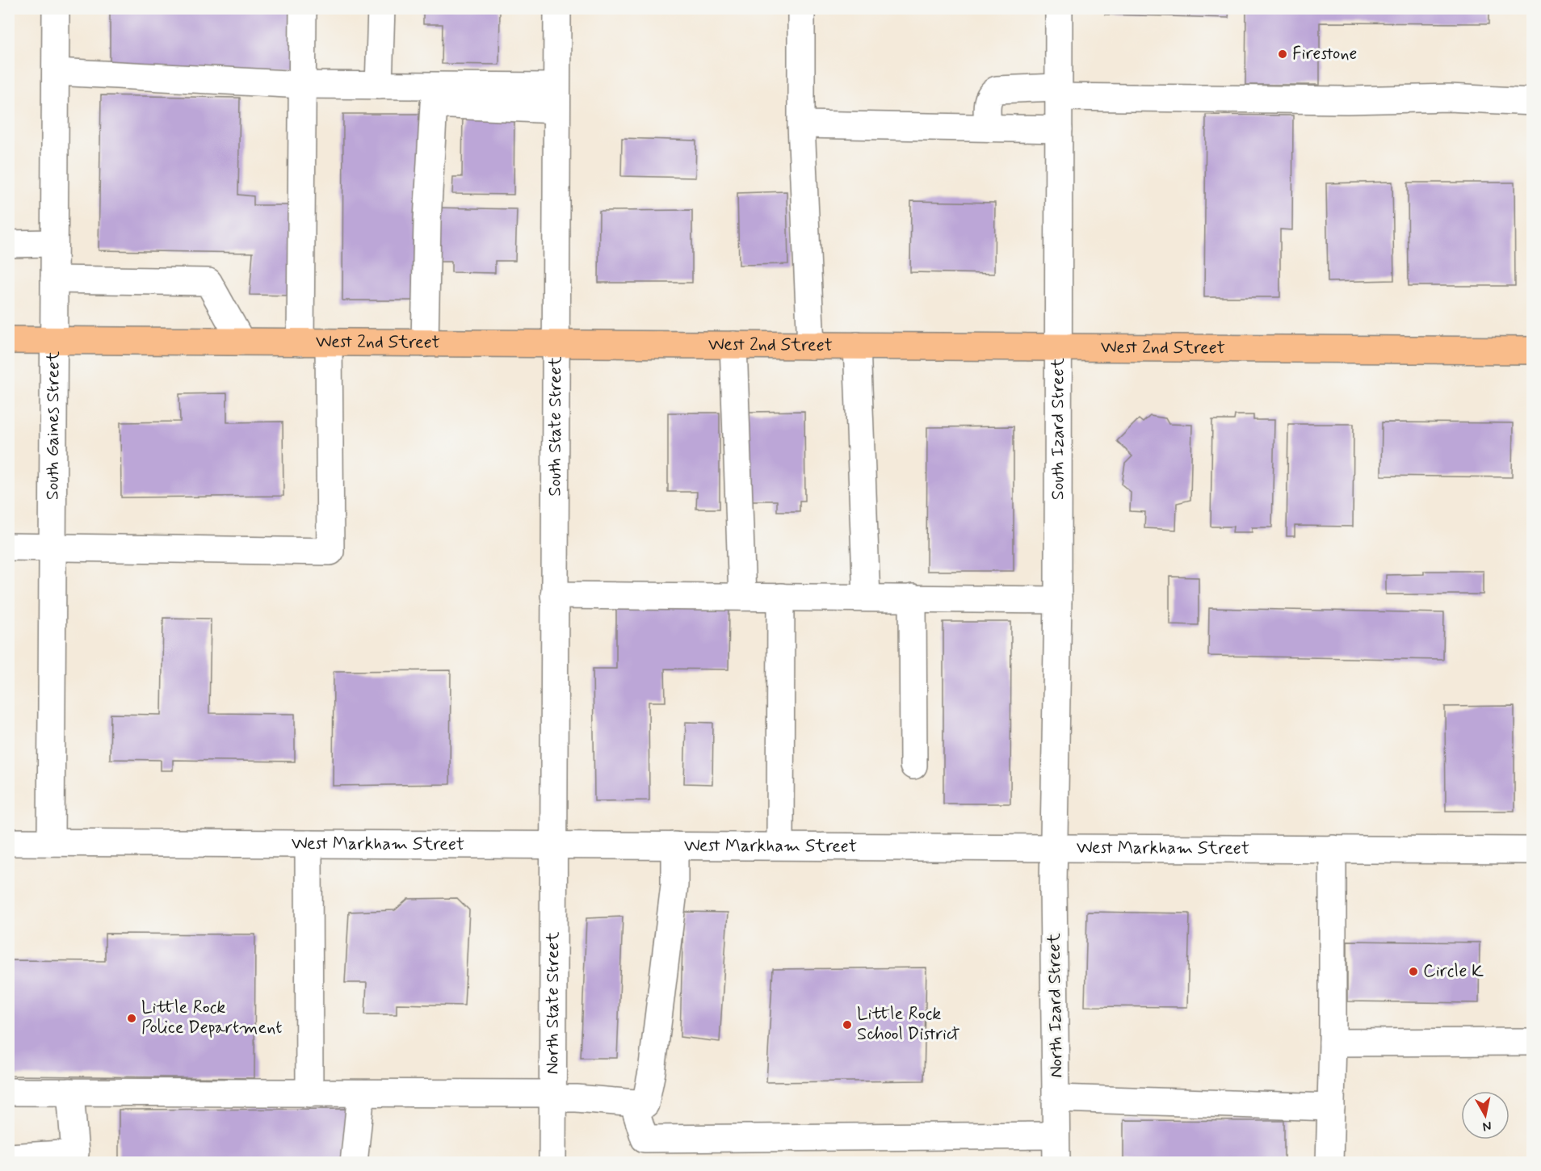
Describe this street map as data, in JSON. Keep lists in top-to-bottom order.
{
  "streets": {
    "main road": ["West 2nd Street"],
    "street": [
      "South Gaines Street",
      "South State Street",
      "South Izard Street",
      "West Markham Street",
      "North State Street",
      "North Izard Street"
    ]
  },
  "crossings": [
    ["West 2nd Street", "South Gaines Street"],
    ["West 2nd Street", "South State Street"],
    ["West 2nd Street", "South Izard Street"],
    ["South Gaines Street", "West Markham Street"],
    ["South State Street", "West Markham Street"],
    ["South State Street", "North State Street"],
    ["South Izard Street", "West Markham Street"],
    ["South Izard Street", "North Izard Street"],
    ["West Markham Street", "North State Street"],
    ["West Markham Street", "North Izard Street"]
  ],
  "places": [
    "Firestone",
    "Circle K",
    "Little Rock Police Department",
    "Little Rock School District"
  ],
  "north": "bottom"
}
